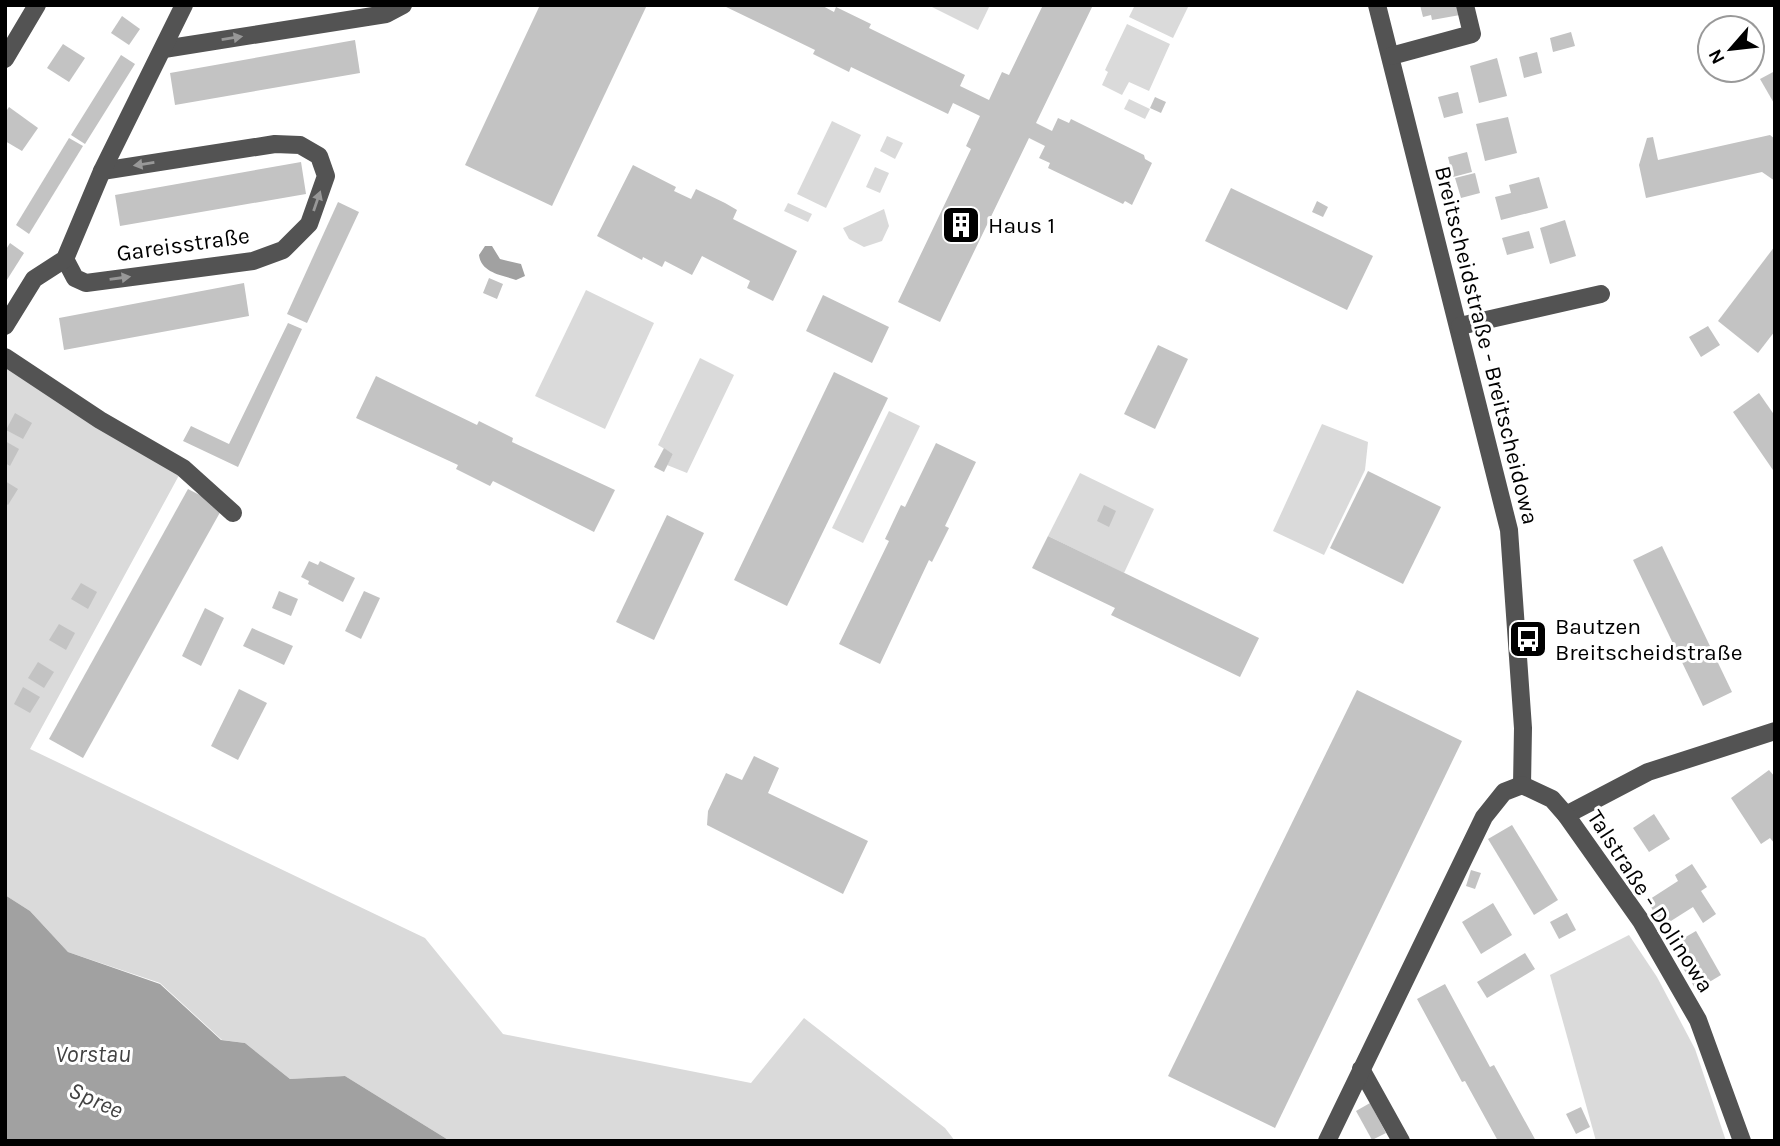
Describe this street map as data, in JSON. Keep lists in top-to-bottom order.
{
  "streets": {
    "street": ["Gareisstraße", "Breitscheidstraße - Breitscheidowa", "Talstraße - Dolinowa"]
  },
  "crossings": [
    ["Breitscheidstraße - Breitscheidowa", "Talstraße - Dolinowa"]
  ],
  "water": ["Vorstau", "Spree"],
  "places": {
    "building": ["Haus 1"],
    "bus stop": ["Bautzen Breitscheidstraße"]
  },
  "north": "bottom left"
}
